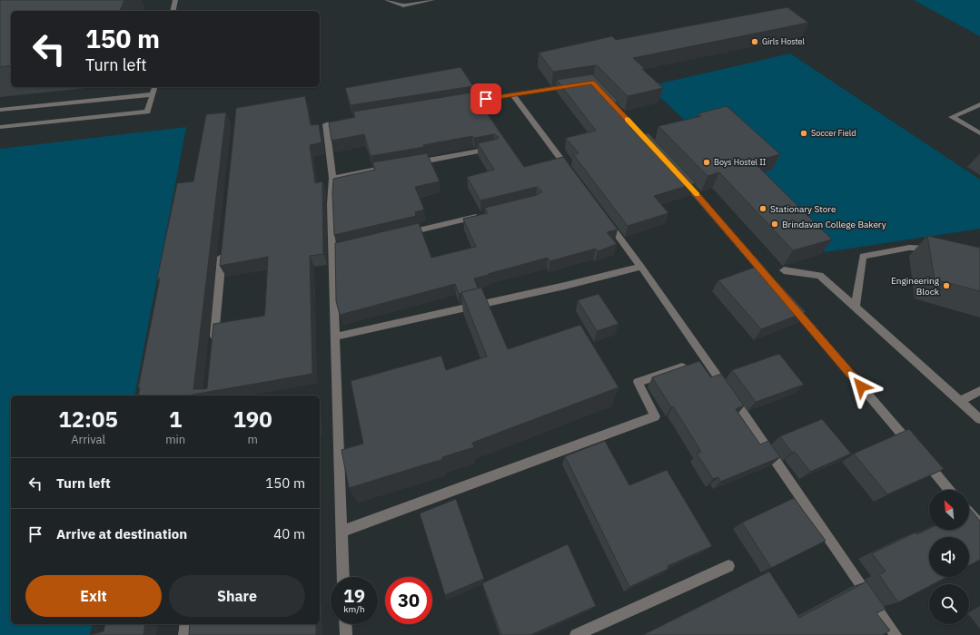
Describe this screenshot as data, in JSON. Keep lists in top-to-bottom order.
{
  "places": [
    "Girls Hostel",
    "Soccer Field",
    "Boys Hostel II",
    "Stationary Store",
    "Brindavan College Bakery",
    "Engineering Block"
  ],
  "north": "top left",
  "page": {
    "turn": ["150 m", "Turn left"],
    "eta": [
      "12:05",
      "Arrival",
      "1",
      "min",
      "190",
      "m"
    ],
    "list": [
      {
        "name": "Turn left",
        "value": "150 m"
      },
      {
        "name": "Arrive at destination",
        "value": "40 m"
      }
    ],
    "buttons": ["Exit", "Share"],
    "speed": "19 km/h",
    "limit": "30"
  }
}
